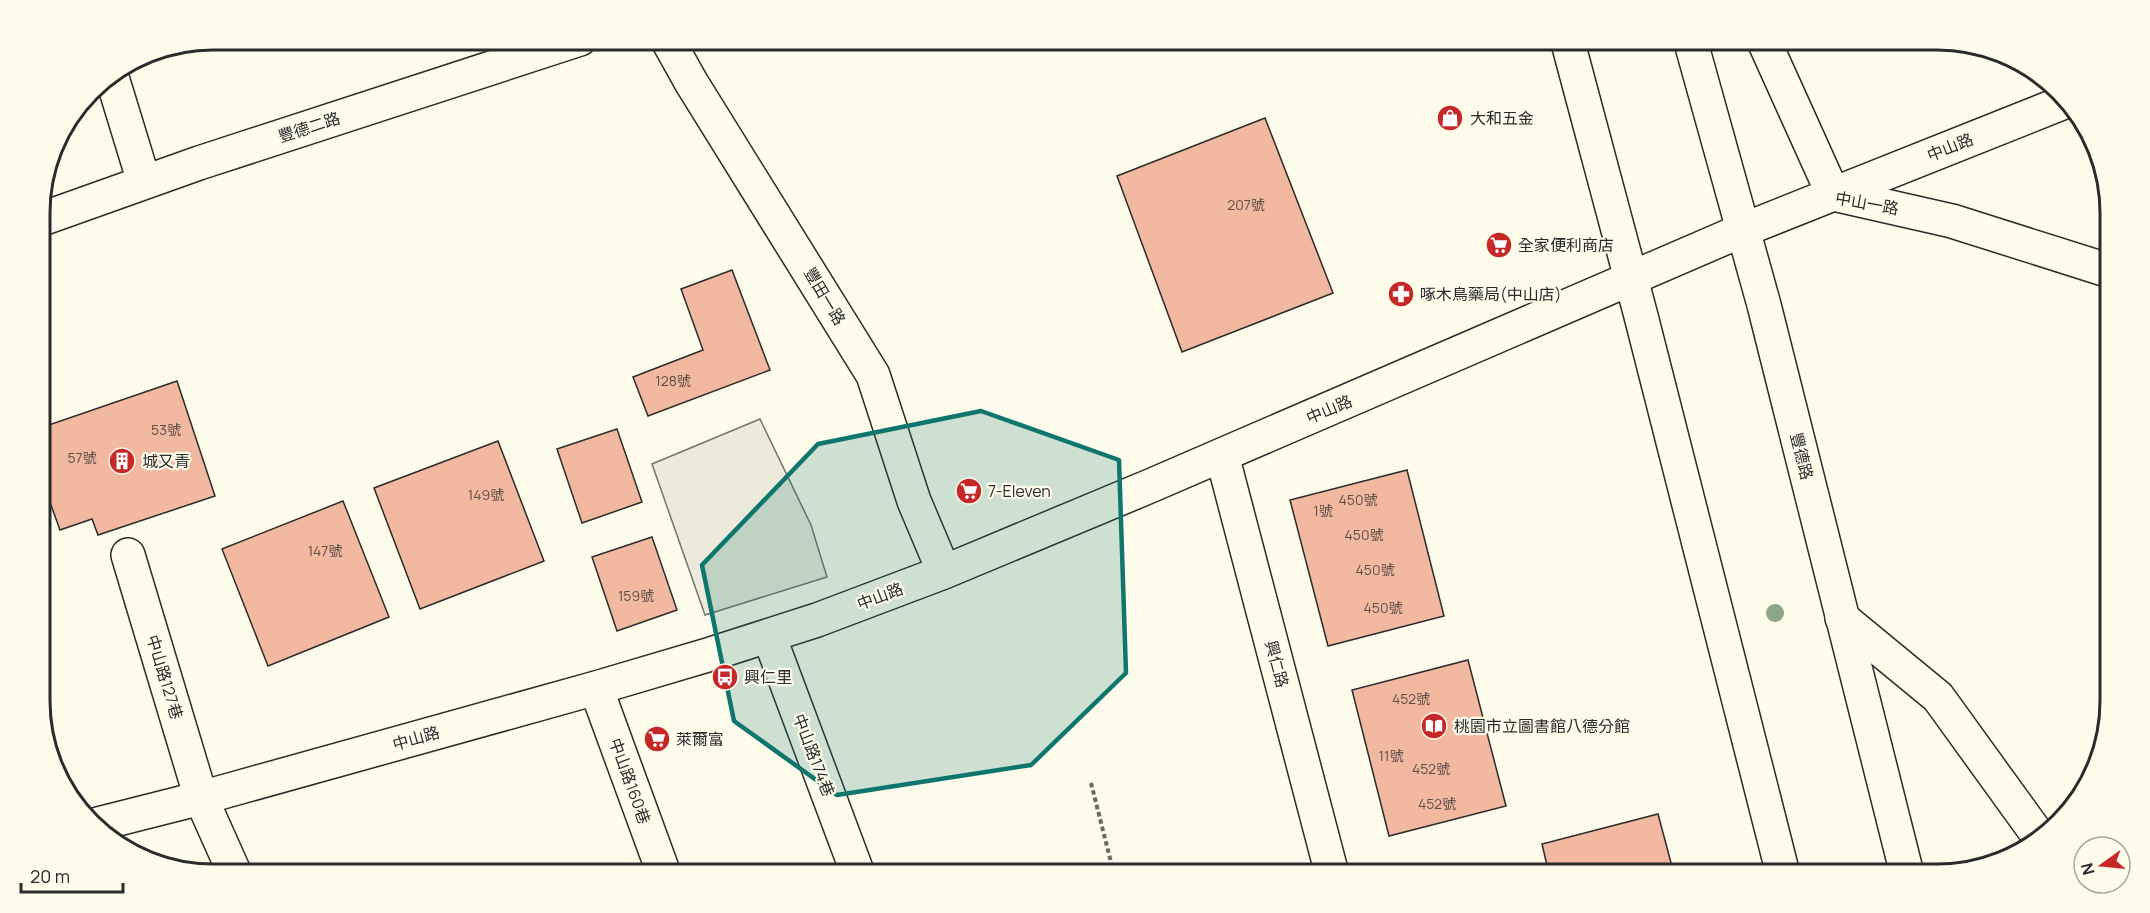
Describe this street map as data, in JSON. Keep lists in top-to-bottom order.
{
  "streets": {
    "street": [
      "豐德二路",
      "中山路",
      "中山一路",
      "豐田一路",
      "豐德路",
      "興仁路",
      "中山路127巷",
      "中山路174巷",
      "中山路160巷"
    ]
  },
  "crossings": [
    ["中山路", "中山一路"],
    ["中山路", "豐田一路"],
    ["中山路", "興仁路"],
    ["中山路", "中山路127巷"],
    ["中山路", "中山路174巷"],
    ["中山路", "中山路160巷"],
    ["中山一路", "豐德路"]
  ],
  "places": {
    "shop": ["大和五金"],
    "supermarket": ["全家便利商店", "7-Eleven", "萊爾富"],
    "pharmacy": ["啄木鳥藥局(中山店)"],
    "building": ["城又青"],
    "bus stop": ["興仁里"],
    "library": ["桃園市立圖書館八德分館"]
  },
  "house_numbers": [
    "207號",
    "128號",
    "53號",
    "57號",
    "149號",
    "450號",
    "1號",
    "450號",
    "147號",
    "450號",
    "159號",
    "450號",
    "452號",
    "11號",
    "452號",
    "452號"
  ],
  "scale_bar": "20 m",
  "north": "left"
}
